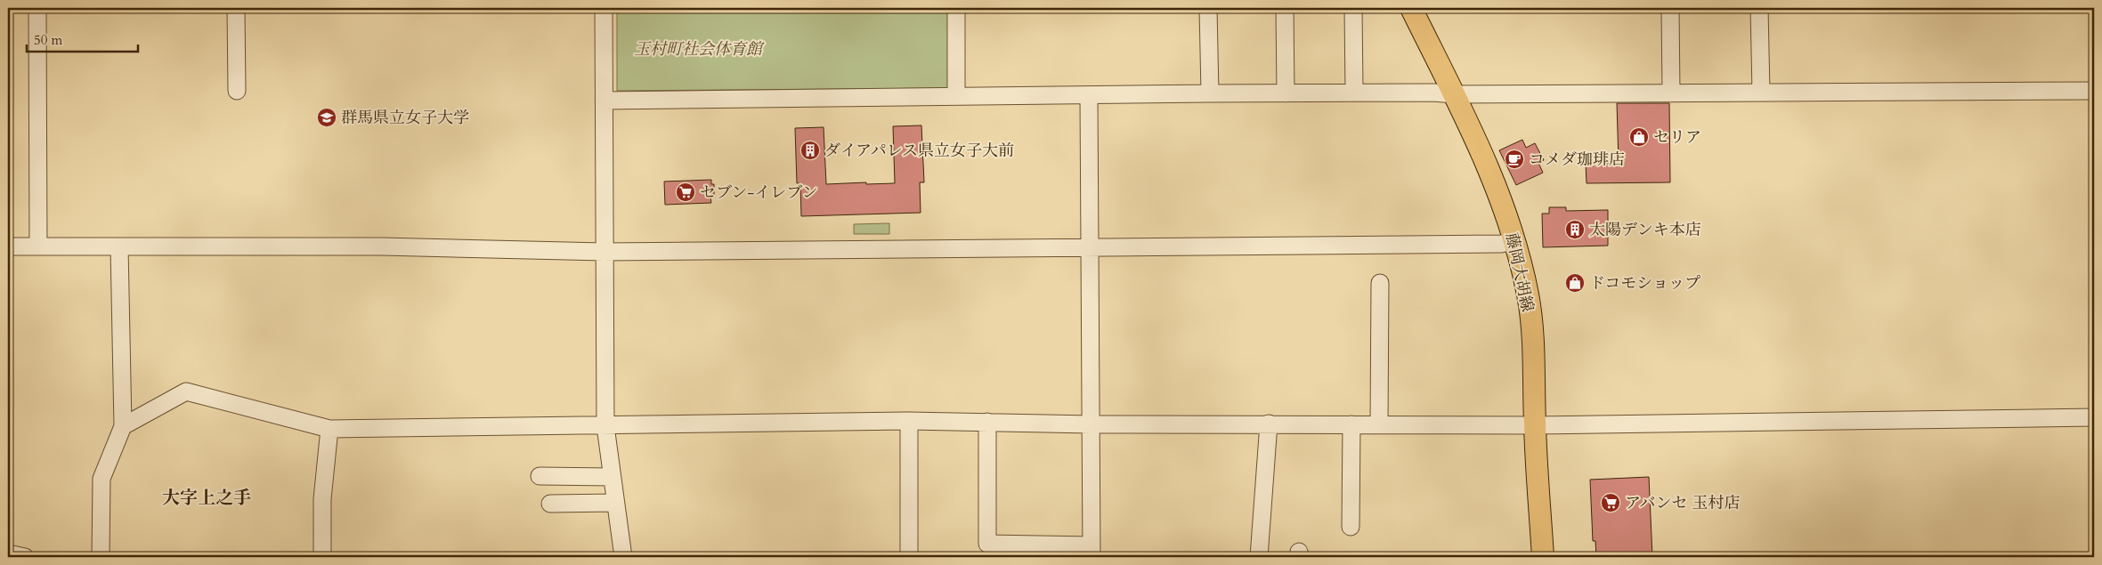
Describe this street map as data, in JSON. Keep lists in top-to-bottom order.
{
  "streets": {
    "main road": ["藤岡大胡線"]
  },
  "districts": ["大字上之手"],
  "parks": ["玉村町社会体育館"],
  "places": {
    "school or university": ["群馬県立女子大学"],
    "shop": ["セリア", "ドコモショップ"],
    "building": ["ダイアパレス県立女子大前", "太陽デンキ本店"],
    "cafe": ["コメダ珈琲店"],
    "supermarket": ["セブン-イレブン", "アバンセ 玉村店"]
  },
  "scale_bar": "50 m"
}
